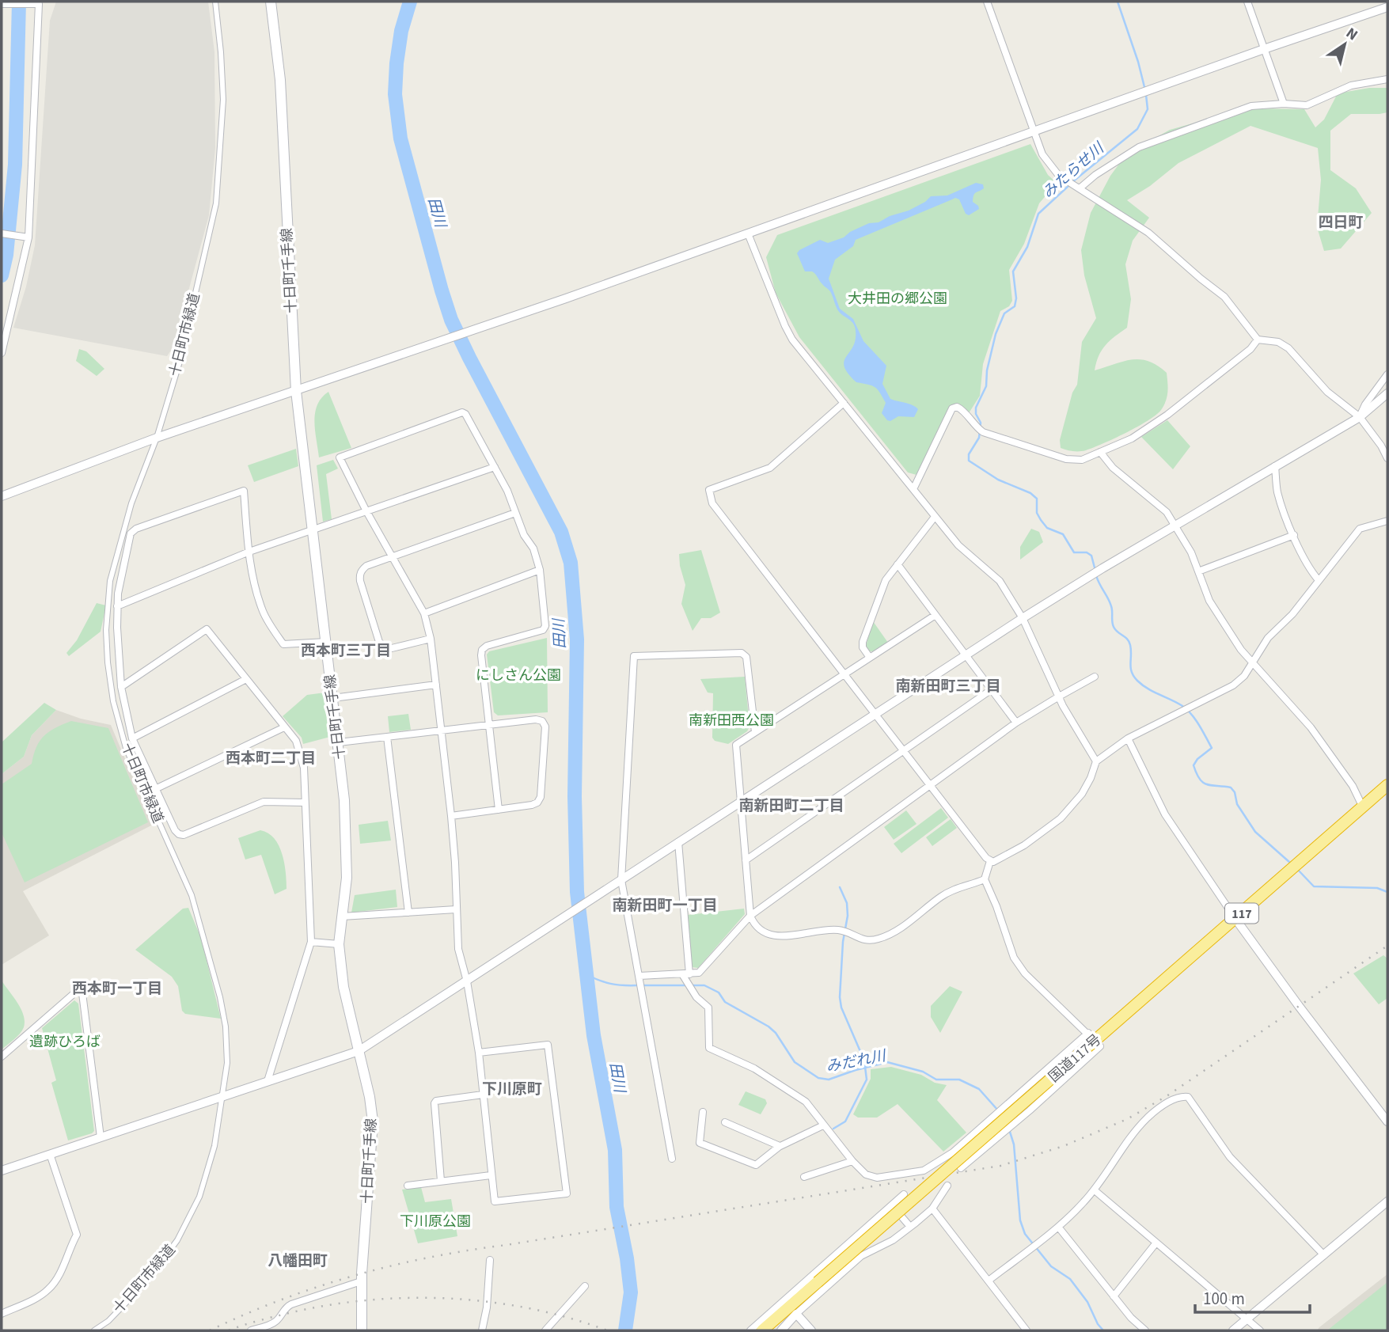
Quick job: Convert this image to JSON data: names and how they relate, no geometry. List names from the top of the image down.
{
  "streets": {
    "highway": ["117", "国道117号"],
    "main road": ["十日町千手線"],
    "street": ["十日町市緑道"]
  },
  "districts": [
    "四日町",
    "西本町三丁目",
    "南新田町三丁目",
    "西本町二丁目",
    "南新田町二丁目",
    "南新田町一丁目",
    "西本町一丁目",
    "下川原町",
    "八幡田町"
  ],
  "water": ["みたらせ川", "田川", "みだれ川"],
  "parks": [
    "大井田の郷公園",
    "にしさん公園",
    "南新田西公園",
    "遺跡ひろば",
    "下川原公園"
  ],
  "scale_bar": "100 m",
  "north": "top right"
}
